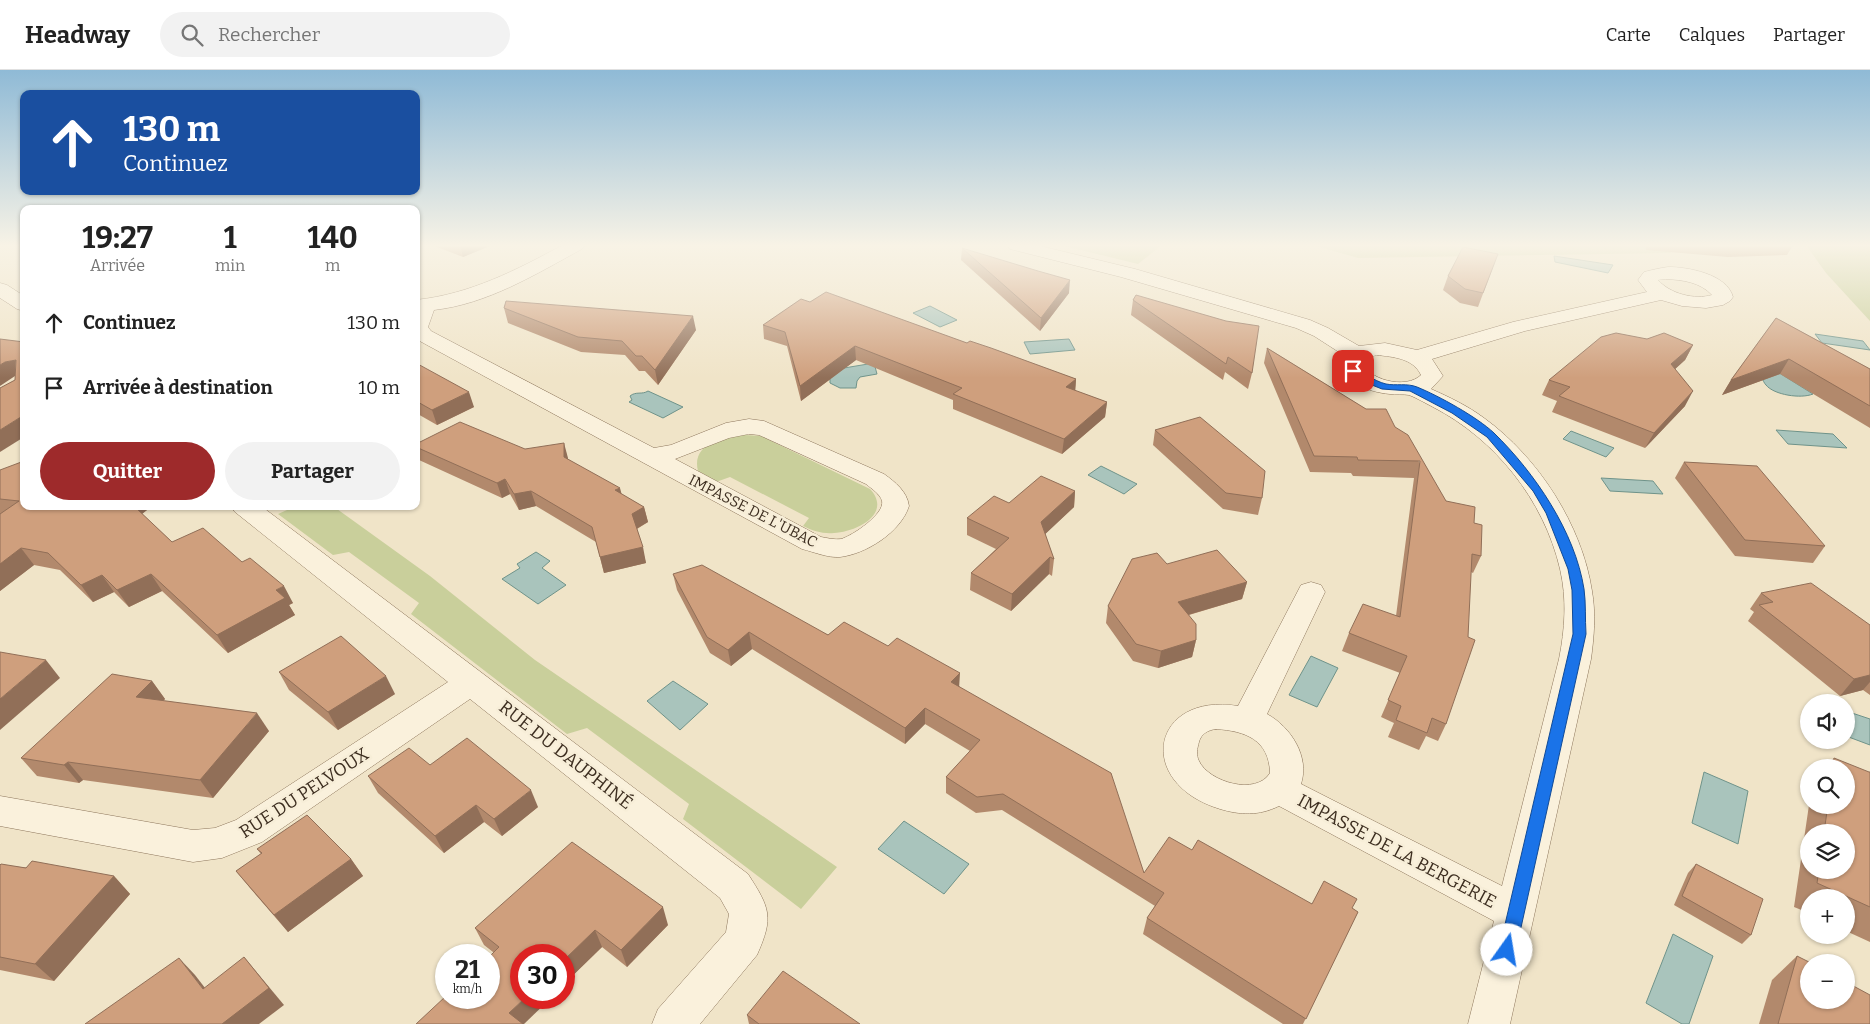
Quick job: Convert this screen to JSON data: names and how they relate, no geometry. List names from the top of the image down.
{
  "streets": {
    "street": [
      "IMPASSE DE L'UBAC",
      "RUE DU DAUPHINÉ",
      "RUE DU PELVOUX",
      "IMPASSE DE LA BERGERIE"
    ]
  },
  "crossings": [
    ["RUE DU DAUPHINÉ", "RUE DU PELVOUX"]
  ],
  "page": {
    "header": "Headway",
    "search": "Rechercher",
    "nav": ["Carte", "Calques", "Partager"],
    "turn": ["130 m", "Continuez"],
    "eta": [
      "19:27",
      "Arrivée",
      "1",
      "min",
      "140",
      "m"
    ],
    "list": [
      {
        "name": "Continuez",
        "value": "130 m"
      },
      {
        "name": "Arrivée à destination",
        "value": "10 m"
      }
    ],
    "buttons": ["Quitter", "Partager"],
    "map_buttons": ["+", "−"],
    "speed": "21 km/h",
    "limit": "30"
  }
}
